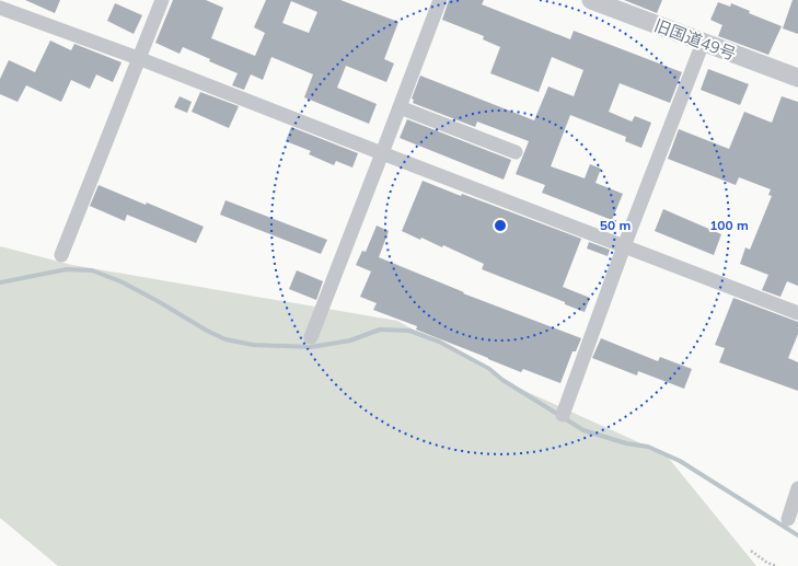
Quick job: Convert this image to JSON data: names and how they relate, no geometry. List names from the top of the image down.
{
  "streets": {
    "street": ["旧国道49号"]
  },
  "rings": ["50 m", "100 m"]
}
